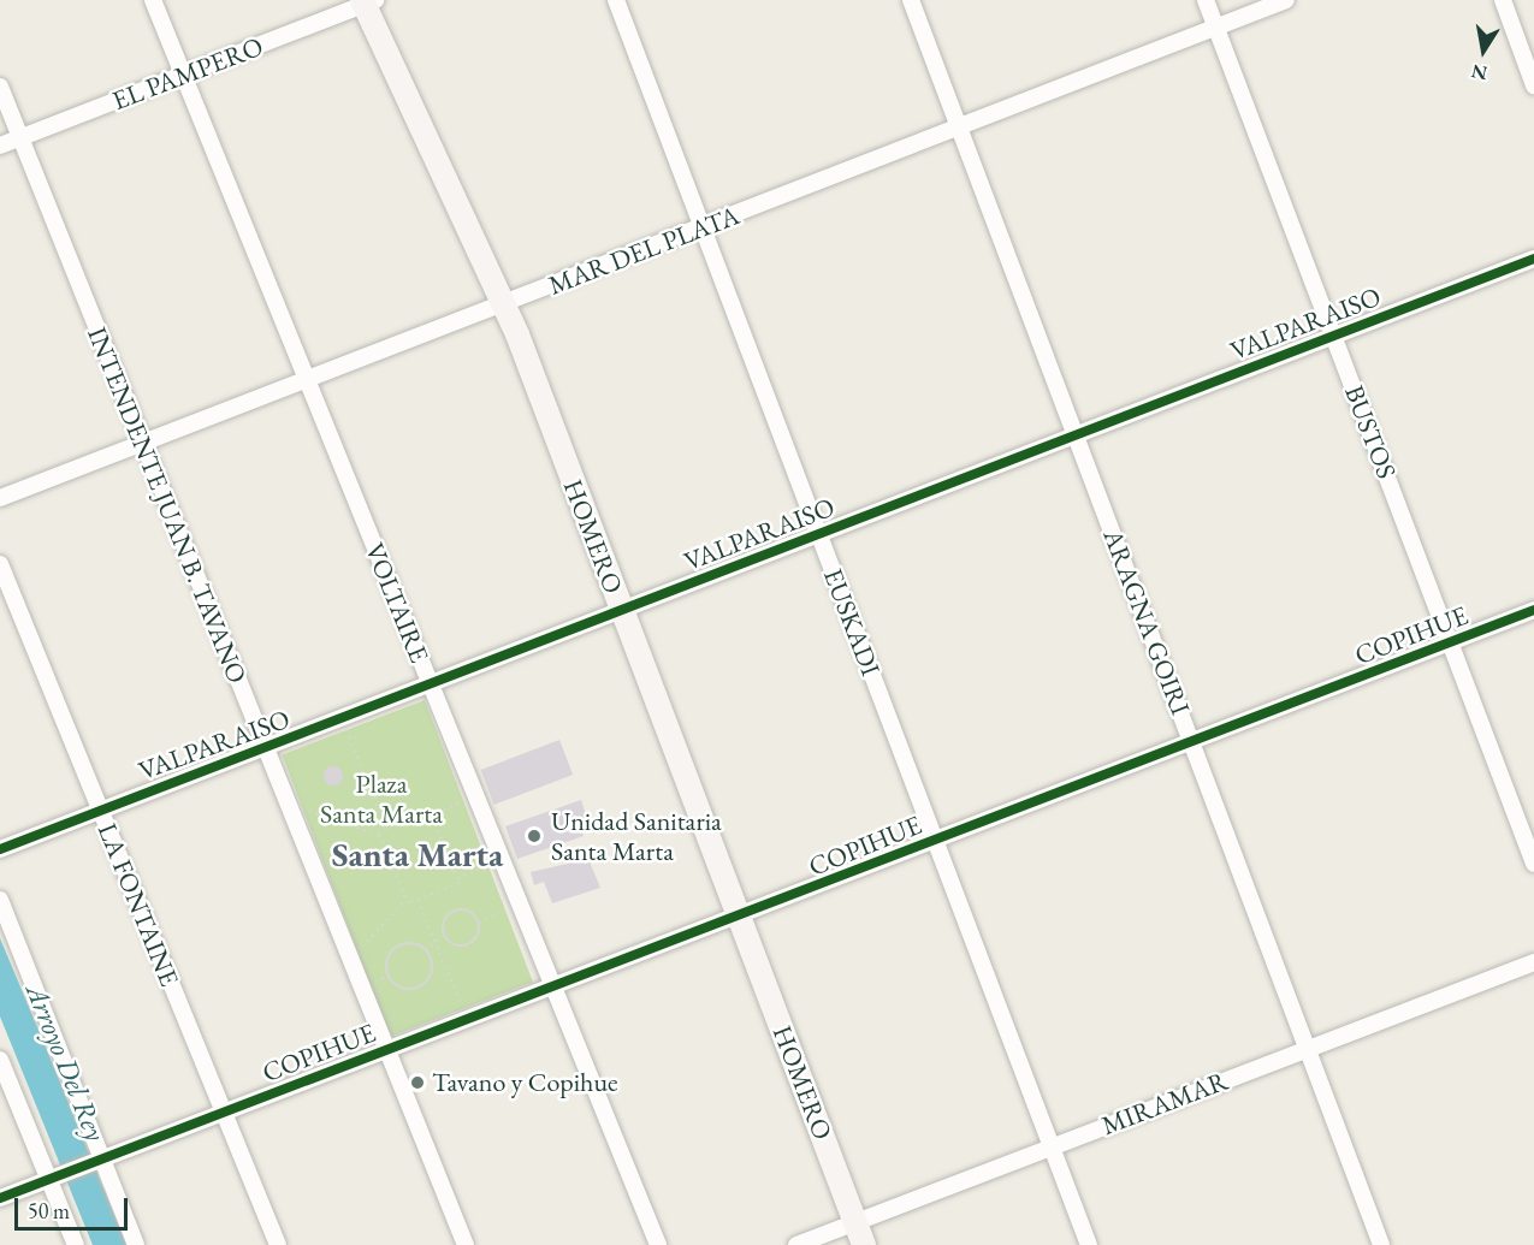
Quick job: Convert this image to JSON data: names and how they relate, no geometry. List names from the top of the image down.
{
  "streets": {
    "main road": ["HOMERO"],
    "street": [
      "EL PAMPERO",
      "MAR DEL PLATA",
      "VALPARAISO",
      "BUSTOS",
      "INTENDENTE JUAN B. TAVANO",
      "VOLTAIRE",
      "EUSKADI",
      "ARAGNA GOIRI",
      "COPIHUE",
      "LA FONTAINE",
      "MIRAMAR"
    ]
  },
  "crossings": [
    ["EL PAMPERO", "INTENDENTE JUAN B. TAVANO"],
    ["EL PAMPERO", "HOMERO"],
    ["EL PAMPERO", "VOLTAIRE"],
    ["MAR DEL PLATA", "BUSTOS"],
    ["MAR DEL PLATA", "INTENDENTE JUAN B. TAVANO"],
    ["MAR DEL PLATA", "HOMERO"],
    ["MAR DEL PLATA", "VOLTAIRE"],
    ["MAR DEL PLATA", "EUSKADI"],
    ["MAR DEL PLATA", "ARAGNA GOIRI"],
    ["VALPARAISO", "BUSTOS"],
    ["VALPARAISO", "INTENDENTE JUAN B. TAVANO"],
    ["VALPARAISO", "HOMERO"],
    ["VALPARAISO", "VOLTAIRE"],
    ["VALPARAISO", "EUSKADI"],
    ["VALPARAISO", "ARAGNA GOIRI"],
    ["VALPARAISO", "LA FONTAINE"],
    ["BUSTOS", "COPIHUE"],
    ["INTENDENTE JUAN B. TAVANO", "COPIHUE"],
    ["HOMERO", "COPIHUE"],
    ["HOMERO", "MIRAMAR"],
    ["VOLTAIRE", "COPIHUE"],
    ["EUSKADI", "COPIHUE"],
    ["EUSKADI", "MIRAMAR"],
    ["ARAGNA GOIRI", "COPIHUE"],
    ["ARAGNA GOIRI", "MIRAMAR"],
    ["COPIHUE", "LA FONTAINE"]
  ],
  "districts": ["Santa Marta"],
  "water": ["Arroyo Del Rey"],
  "parks": ["Plaza Santa Marta"],
  "places": ["Unidad Sanitaria Santa Marta", "Tavano y Copihue"],
  "scale_bar": "50 m",
  "north": "bottom"
}
